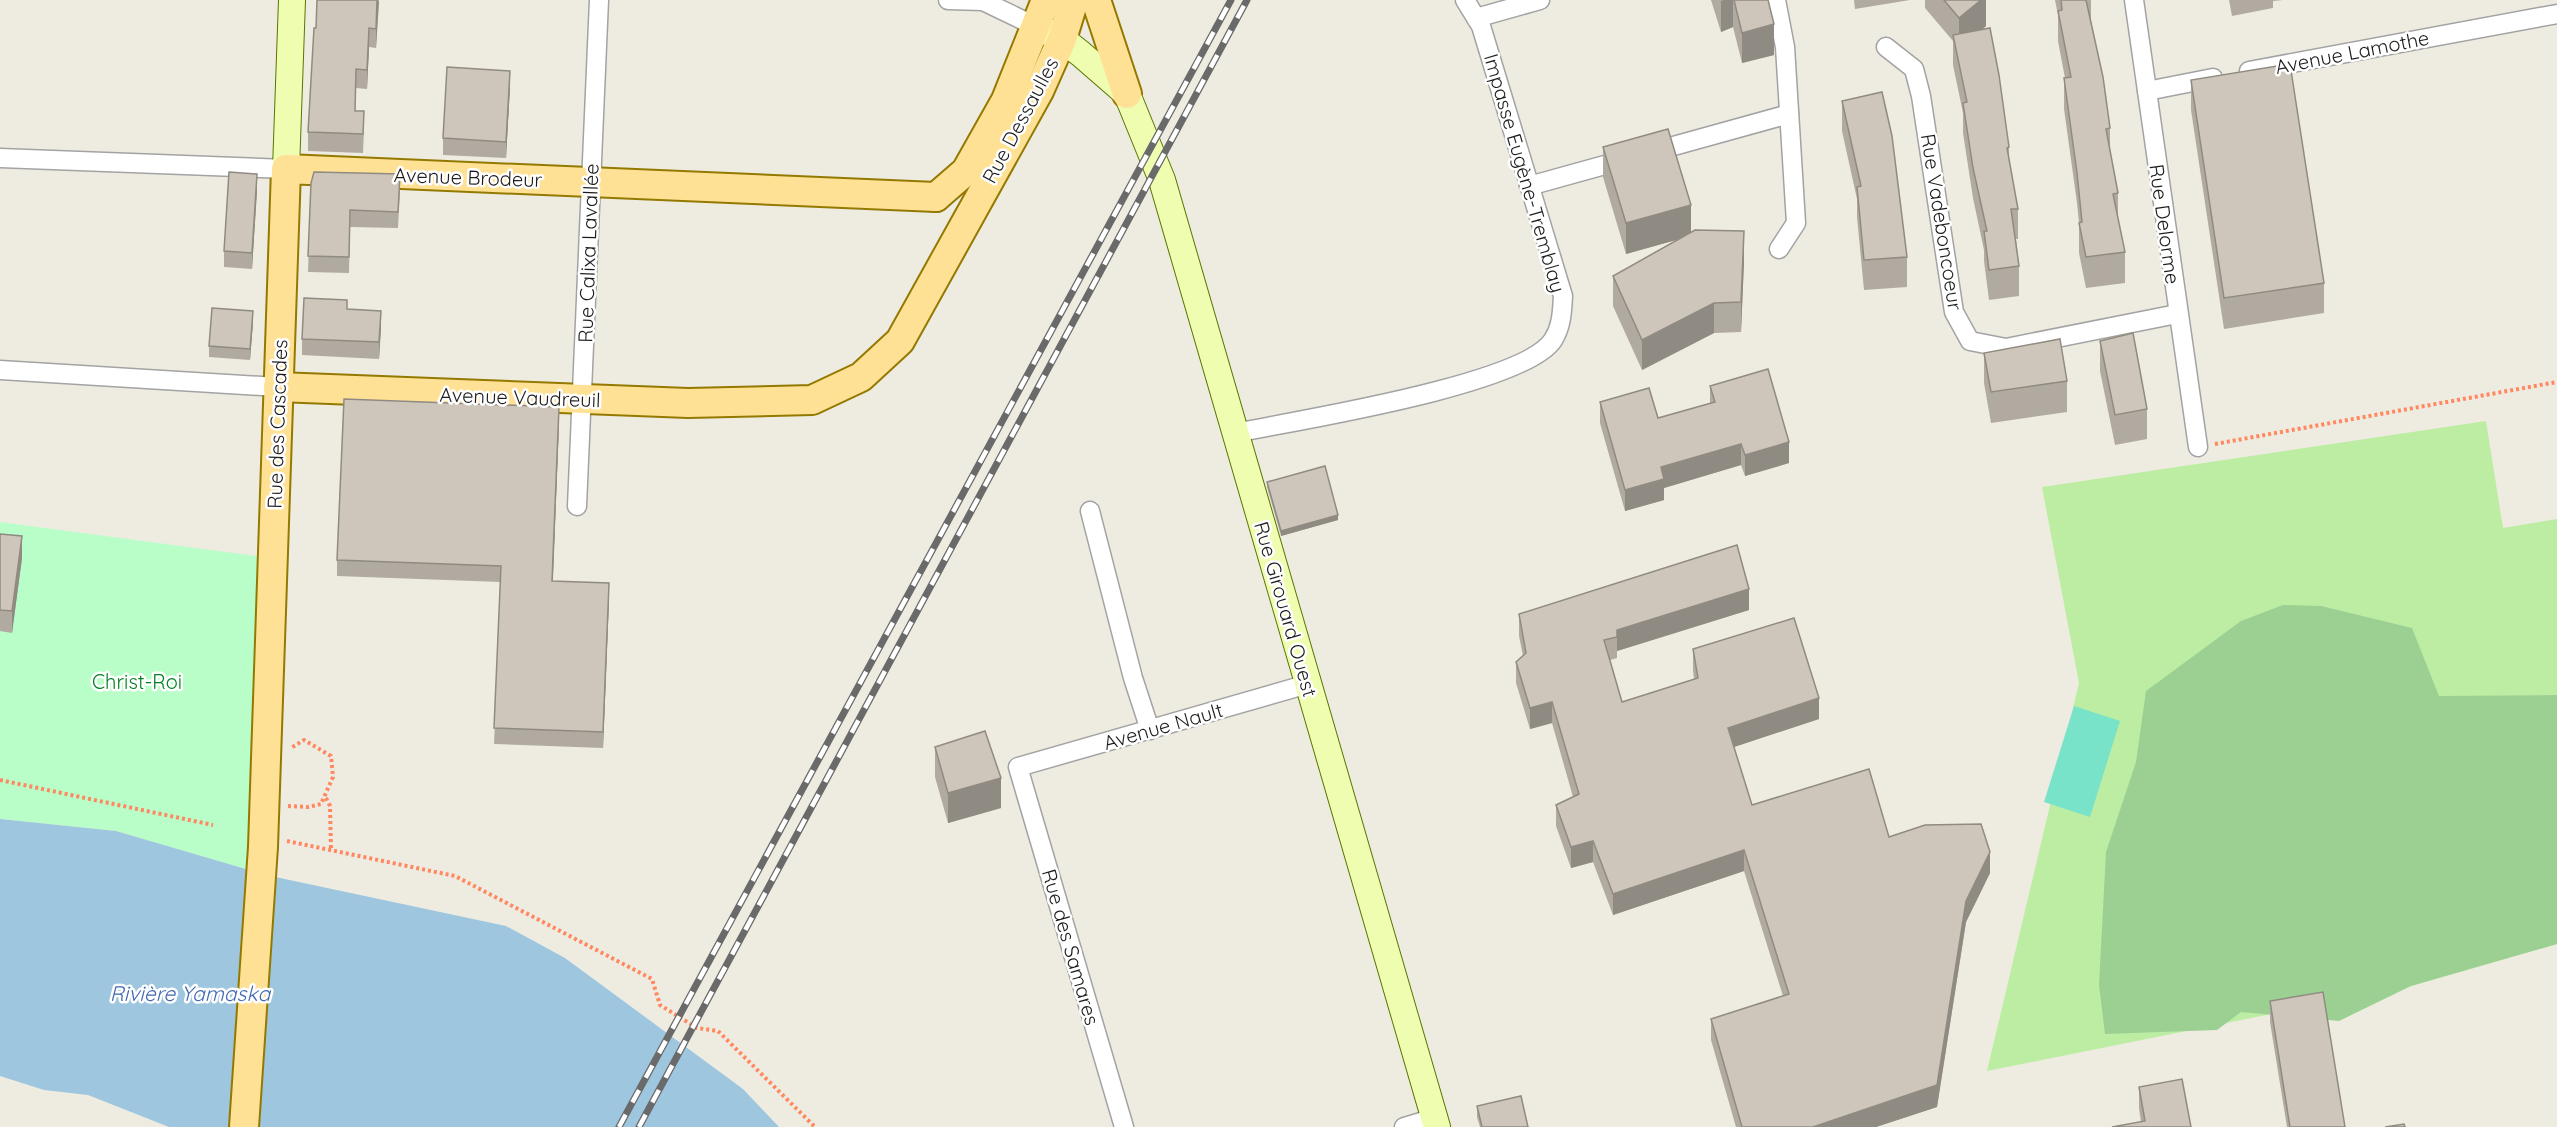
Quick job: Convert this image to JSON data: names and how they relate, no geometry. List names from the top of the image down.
{
  "streets": {
    "main road": [
      "Rue Dessaulles",
      "Avenue Brodeur",
      "Avenue Vaudreuil",
      "Rue des Cascades"
    ],
    "street": [
      "Avenue Lamothe",
      "Impasse Eugène-Tremblay",
      "Rue Vadeboncoeur",
      "Rue Delorme",
      "Rue Calixa Lavallée",
      "Rue Girouard Ouest",
      "Avenue Nault",
      "Rue des Samares"
    ]
  },
  "crossings": [
    ["Avenue Lamothe", "Rue Delorme"],
    ["Rue Dessaulles", "Avenue Brodeur"],
    ["Rue Dessaulles", "Avenue Vaudreuil"],
    ["Impasse Eugène-Tremblay", "Rue Girouard Ouest"],
    ["Avenue Brodeur", "Rue Calixa Lavallée"],
    ["Avenue Brodeur", "Rue des Cascades"],
    ["Rue Vadeboncoeur", "Rue Delorme"],
    ["Rue Calixa Lavallée", "Avenue Vaudreuil"],
    ["Avenue Vaudreuil", "Rue des Cascades"],
    ["Rue Girouard Ouest", "Avenue Nault"],
    ["Avenue Nault", "Rue des Samares"]
  ],
  "water": ["Rivière Yamaska"],
  "parks": ["Christ-Roi"]
}
